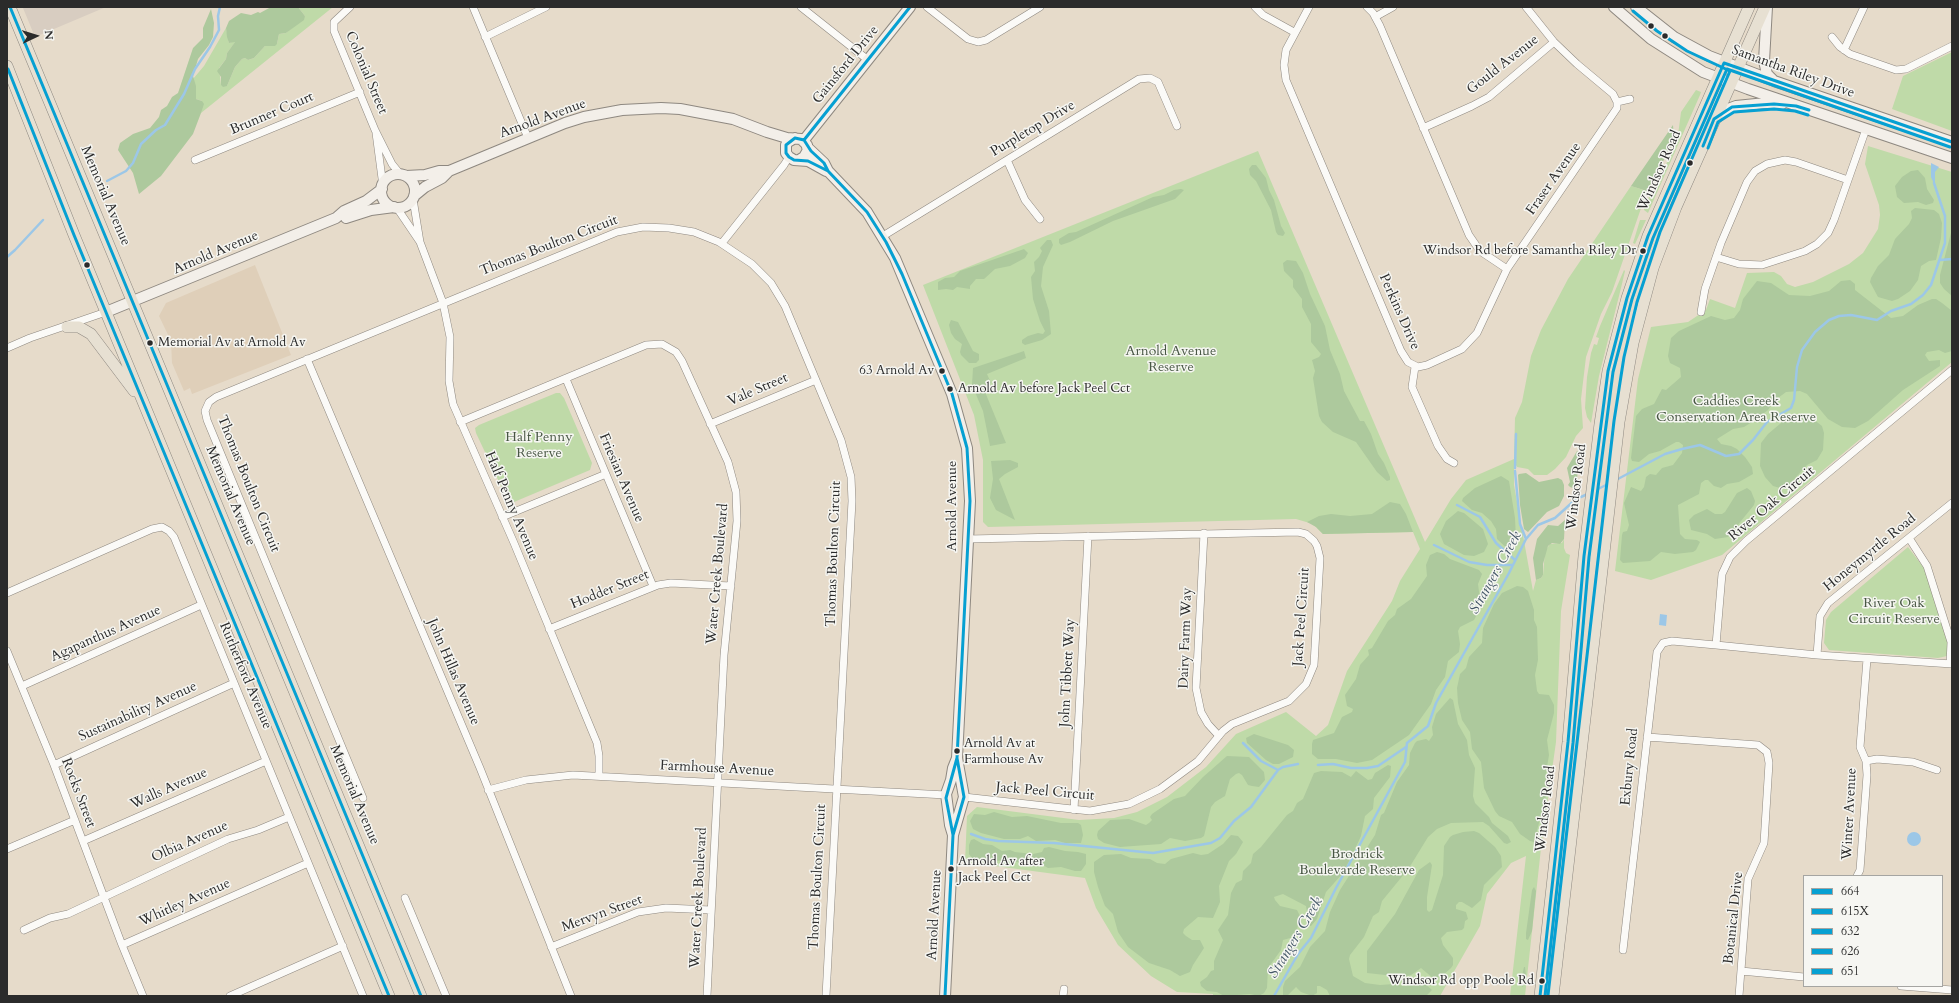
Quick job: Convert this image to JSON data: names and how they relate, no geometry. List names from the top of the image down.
{
  "streets": {
    "main road": ["Windsor Road", "Memorial Avenue"],
    "street": [
      "Gainsford Drive",
      "Gould Avenue",
      "Samantha Riley Drive",
      "Colonial Street",
      "Brunner Court",
      "Arnold Avenue",
      "Purpletop Drive",
      "Fraser Avenue",
      "Thomas Boulton Circuit",
      "Perkins Drive",
      "Vale Street",
      "Friesian Avenue",
      "River Oak Circuit",
      "Half Penny Avenue",
      "Honeymyrtle Road",
      "Water Creek Boulevard",
      "Hodder Street",
      "Jack Peel Circuit",
      "Agapanthus Avenue",
      "Dairy Farm Way",
      "John Hillas Avenue",
      "John Tibbett Way",
      "Rutherford Avenue",
      "Sustainability Avenue",
      "Exbury Road",
      "Farmhouse Avenue",
      "Walls Avenue",
      "Rocks Street",
      "Winter Avenue",
      "Olbia Avenue",
      "Whitley Avenue",
      "Mervyn Street",
      "Botanical Drive"
    ]
  },
  "crossings": [
    ["Gainsford Drive", "Arnold Avenue"],
    ["Samantha Riley Drive", "Windsor Road"],
    ["Colonial Street", "Brunner Court"],
    ["Colonial Street", "Arnold Avenue"],
    ["Colonial Street", "Half Penny Avenue"],
    ["Arnold Avenue", "Purpletop Drive"],
    ["Arnold Avenue", "Memorial Avenue"],
    ["Arnold Avenue", "Half Penny Avenue"],
    ["Arnold Avenue", "Jack Peel Circuit"],
    ["Arnold Avenue", "Farmhouse Avenue"],
    ["Fraser Avenue", "Perkins Drive"],
    ["Thomas Boulton Circuit", "Vale Street"],
    ["Thomas Boulton Circuit", "Half Penny Avenue"],
    ["Thomas Boulton Circuit", "John Hillas Avenue"],
    ["Thomas Boulton Circuit", "Farmhouse Avenue"],
    ["Vale Street", "Water Creek Boulevard"],
    ["Friesian Avenue", "Water Creek Boulevard"],
    ["Friesian Avenue", "Hodder Street"],
    ["River Oak Circuit", "Exbury Road"],
    ["Half Penny Avenue", "Water Creek Boulevard"],
    ["Half Penny Avenue", "Hodder Street"],
    ["Half Penny Avenue", "Farmhouse Avenue"],
    ["Water Creek Boulevard", "Hodder Street"],
    ["Water Creek Boulevard", "Farmhouse Avenue"],
    ["Water Creek Boulevard", "Mervyn Street"],
    ["Jack Peel Circuit", "Dairy Farm Way"],
    ["Jack Peel Circuit", "John Tibbett Way"],
    ["Agapanthus Avenue", "Rutherford Avenue"],
    ["Agapanthus Avenue", "Rocks Street"],
    ["John Hillas Avenue", "Farmhouse Avenue"],
    ["John Hillas Avenue", "Mervyn Street"],
    ["Rutherford Avenue", "Sustainability Avenue"],
    ["Rutherford Avenue", "Walls Avenue"],
    ["Rutherford Avenue", "Olbia Avenue"],
    ["Rutherford Avenue", "Whitley Avenue"],
    ["Sustainability Avenue", "Rocks Street"],
    ["Exbury Road", "Botanical Drive"],
    ["Walls Avenue", "Rocks Street"],
    ["Rocks Street", "Olbia Avenue"],
    ["Rocks Street", "Whitley Avenue"]
  ],
  "water": ["Strangers Creek"],
  "parks": [
    "Arnold Avenue Reserve",
    "Caddies Creek Conservation Area Reserve",
    "Half Penny Reserve",
    "River Oak Circuit Reserve",
    "Brodrick Boulevarde Reserve"
  ],
  "places": [
    "Windsor Rd before Samantha Riley Dr",
    "Memorial Av at Arnold Av",
    "63 Arnold Av",
    "Arnold Av before Jack Peel Cct",
    "Arnold Av at Farmhouse Av",
    "Arnold Av after Jack Peel Cct",
    "Windsor Rd opp Poole Rd"
  ],
  "lines": [
    "transit line 632",
    "transit line 651",
    "transit line 626",
    "transit line 664",
    "transit line 615X"
  ],
  "legend": [
    "664",
    "615X",
    "632",
    "626",
    "651"
  ],
  "north": "right"
}
